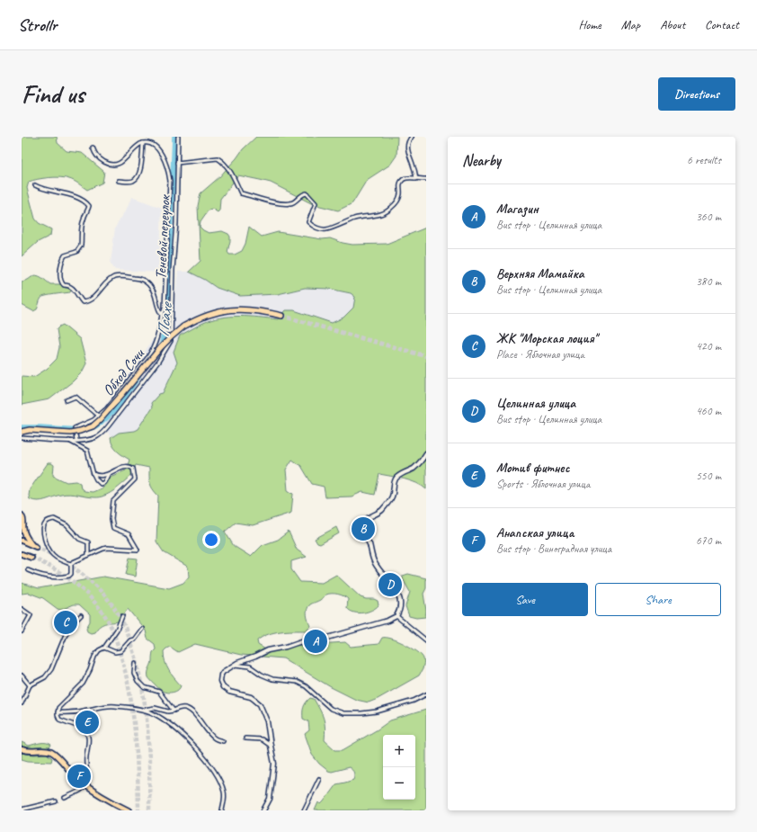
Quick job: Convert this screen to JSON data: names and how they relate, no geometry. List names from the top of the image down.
{
  "streets": {
    "highway": ["Обход Сочи"],
    "street": ["Теневой переулок"]
  },
  "water": ["Псахе"],
  "page": {
    "header": "Strollr",
    "nav": [
      "Home",
      "Map",
      "About",
      "Contact"
    ],
    "buttons": [
      "Directions",
      ["Save", "Share"]
    ],
    "title": "Find us",
    "heading": ["Nearby", "6 results"],
    "list": [
      {
        "mark": "A",
        "name": "Магазин",
        "note": "Bus stop · Целинная улица",
        "value": "360 m"
      },
      {
        "mark": "B",
        "name": "Верхняя Мамайка",
        "note": "Bus stop · Целинная улица",
        "value": "380 m"
      },
      {
        "mark": "C",
        "name": "ЖК \"Морская лоция\"",
        "note": "Place · Яблочная улица",
        "value": "420 m"
      },
      {
        "mark": "D",
        "name": "Целинная улица",
        "note": "Bus stop · Целинная улица",
        "value": "460 m"
      },
      {
        "mark": "E",
        "name": "Мотив фитнес",
        "note": "Sports · Яблочная улица",
        "value": "550 m"
      },
      {
        "mark": "F",
        "name": "Анапская улица",
        "note": "Bus stop · Виноградная улица",
        "value": "670 m"
      }
    ],
    "pins": [
      "B",
      "D",
      "C",
      "A",
      "E",
      "F"
    ],
    "map_buttons": ["+", "−"]
  }
}
